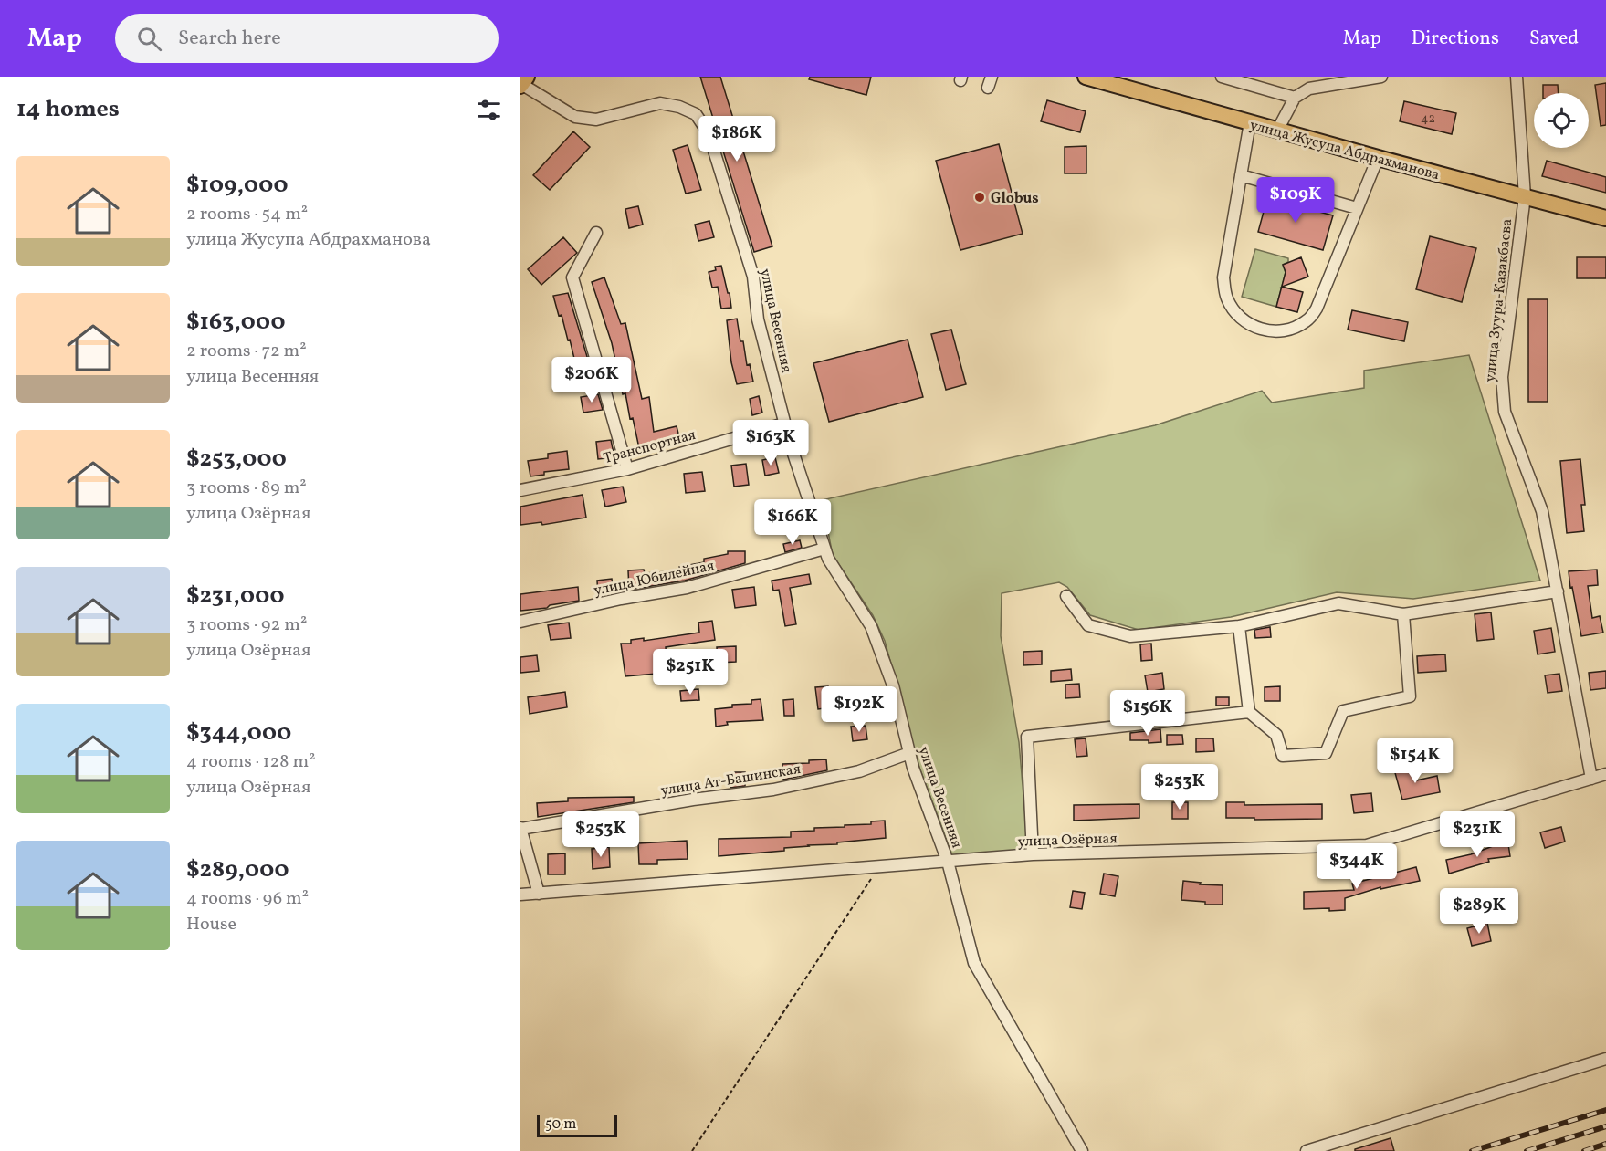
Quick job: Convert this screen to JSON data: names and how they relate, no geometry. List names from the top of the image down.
{
  "streets": {
    "highway": ["улица Жусупа Абдрахманова"],
    "street": [
      "улица Зуура-Казакбаева",
      "улица Весенняя",
      "Транспортная",
      "улица Юбилейная",
      "улица Ат-Башинская",
      "улица Озёрная"
    ]
  },
  "crossings": [
    ["улица Жусупа Абдрахманова", "улица Зуура-Казакбаева"],
    ["улица Зуура-Казакбаева", "улица Озёрная"],
    ["улица Весенняя", "Транспортная"],
    ["улица Весенняя", "улица Юбилейная"],
    ["улица Весенняя", "улица Ат-Башинская"],
    ["улица Весенняя", "улица Озёрная"]
  ],
  "places": ["Globus"],
  "house_numbers": ["42"],
  "scale_bar": "50 m",
  "page": {
    "header": "Map",
    "search": "Search here",
    "nav": ["Map", "Directions", "Saved"],
    "heading": "14 homes",
    "price": [
      "$186K",
      "$109K",
      "$206K",
      "$163K",
      "$166K",
      "$251K",
      "$192K",
      "$156K",
      "$154K",
      "$253K",
      "$253K",
      "$231K",
      "$344K",
      "$289K"
    ],
    "list": [
      {
        "name": "$109,000",
        "note": "2 rooms · 54 m² · улица Жусупа Абдрахманова"
      },
      {
        "name": "$163,000",
        "note": "2 rooms · 72 m² · улица Весенняя"
      },
      {
        "name": "$253,000",
        "note": "3 rooms · 89 m² · улица Озёрная"
      },
      {
        "name": "$231,000",
        "note": "3 rooms · 92 m² · улица Озёрная"
      },
      {
        "name": "$344,000",
        "note": "4 rooms · 128 m² · улица Озёрная"
      },
      {
        "name": "$289,000",
        "note": "4 rooms · 96 m² · House"
      }
    ],
    "scale": "50 m"
  }
}
